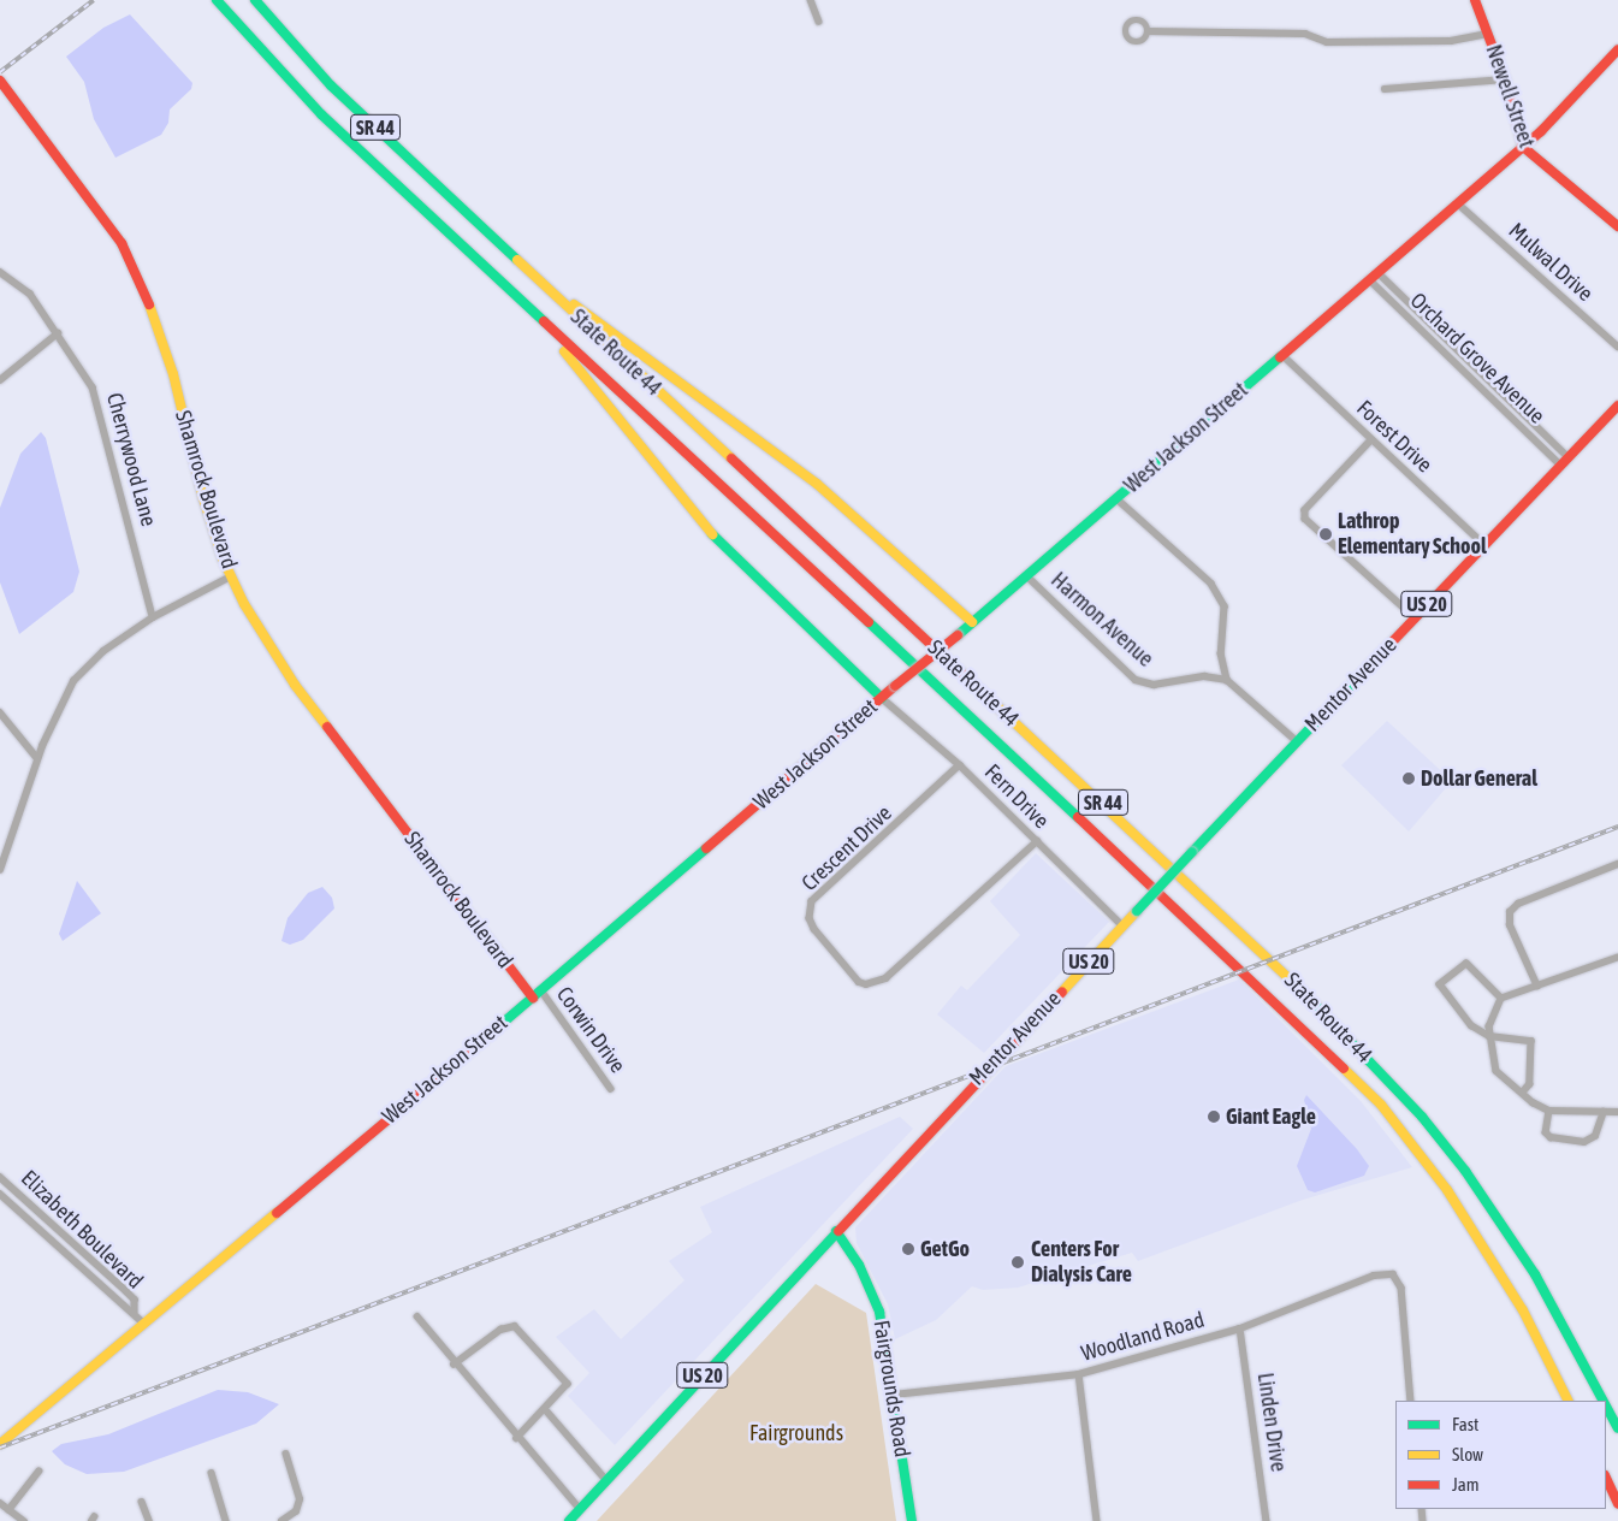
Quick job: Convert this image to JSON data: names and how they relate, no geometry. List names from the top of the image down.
{
  "streets": {
    "main road": [
      "Newell Street",
      "SR 44",
      "State Route 44",
      "West Jackson Street",
      "Shamrock Boulevard",
      "US 20",
      "Mentor Avenue",
      "Fairgrounds Road"
    ],
    "street": [
      "Mulwal Drive",
      "Orchard Grove Avenue",
      "Forest Drive",
      "Cherrywood Lane",
      "Harmon Avenue",
      "Fern Drive",
      "Crescent Drive",
      "Corwin Drive",
      "Elizabeth Boulevard",
      "Woodland Road",
      "Linden Drive"
    ]
  },
  "crossings": [
    ["Newell Street", "West Jackson Street"],
    ["Mulwal Drive", "West Jackson Street"],
    ["Orchard Grove Avenue", "West Jackson Street"],
    ["Orchard Grove Avenue", "Mentor Avenue"],
    ["Forest Drive", "West Jackson Street"],
    ["Forest Drive", "Mentor Avenue"],
    ["West Jackson Street", "Shamrock Boulevard"],
    ["West Jackson Street", "Harmon Avenue"],
    ["West Jackson Street", "Fern Drive"],
    ["West Jackson Street", "Corwin Drive"],
    ["West Jackson Street", "Elizabeth Boulevard"],
    ["Mentor Avenue", "Fern Drive"],
    ["Mentor Avenue", "Fairgrounds Road"],
    ["Fern Drive", "Crescent Drive"],
    ["Woodland Road", "Fairgrounds Road"],
    ["Woodland Road", "Linden Drive"]
  ],
  "parks": ["Fairgrounds"],
  "places": [
    "Lathrop Elementary School",
    "Dollar General",
    "Giant Eagle",
    "GetGo",
    "Centers For Dialysis Care"
  ],
  "legend": ["Fast", "Slow", "Jam"]
}
